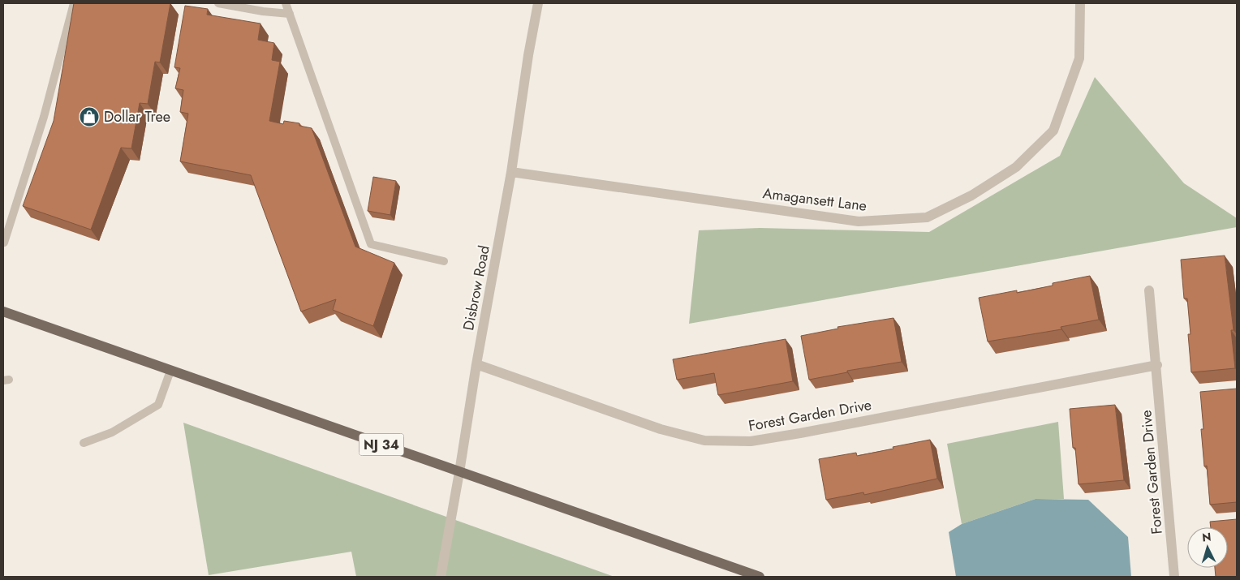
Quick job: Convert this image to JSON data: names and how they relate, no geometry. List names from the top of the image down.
{
  "streets": {
    "main road": ["NJ 34"],
    "street": ["Amagansett Lane", "Disbrow Road", "Forest Garden Drive"]
  },
  "crossings": [
    ["Amagansett Lane", "Disbrow Road"],
    ["Disbrow Road", "Forest Garden Drive"],
    ["Disbrow Road", "NJ 34"]
  ],
  "places": {
    "shop": ["Dollar Tree"]
  },
  "north": "top"
}
